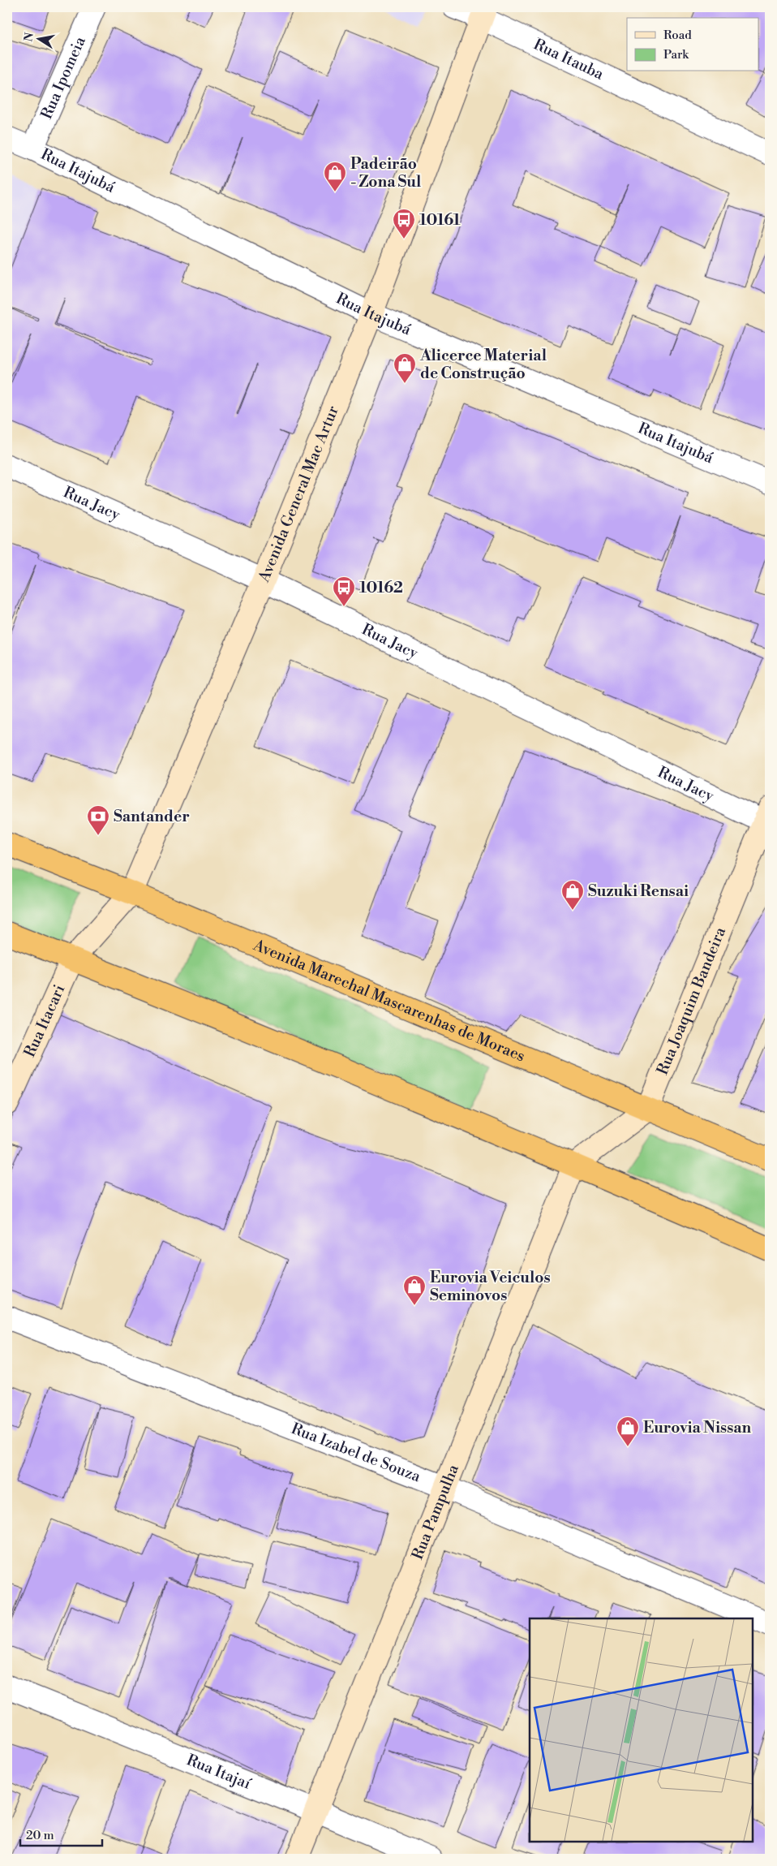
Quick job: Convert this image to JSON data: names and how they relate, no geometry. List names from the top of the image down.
{
  "streets": {
    "highway": ["Avenida Marechal Mascarenhas de Moraes"],
    "main road": [
      "Avenida General Mac Artur",
      "Rua Joaquim Bandeira",
      "Rua Itacari",
      "Rua Pampulha"
    ],
    "street": [
      "Rua Itauba",
      "Rua Ipomeia",
      "Rua Itajubá",
      "Rua Jacy",
      "Rua Izabel de Souza",
      "Rua Itajaí"
    ]
  },
  "crossings": [
    ["Rua Itauba", "Avenida General Mac Artur"],
    ["Rua Ipomeia", "Rua Itajubá"],
    ["Rua Itajubá", "Avenida General Mac Artur"],
    ["Avenida General Mac Artur", "Rua Jacy"],
    ["Avenida General Mac Artur", "Avenida Marechal Mascarenhas de Moraes"],
    ["Avenida General Mac Artur", "Rua Itacari"],
    ["Rua Jacy", "Rua Joaquim Bandeira"],
    ["Avenida Marechal Mascarenhas de Moraes", "Rua Joaquim Bandeira"],
    ["Rua Izabel de Souza", "Rua Pampulha"],
    ["Rua Pampulha", "Rua Itajaí"]
  ],
  "places": {
    "shop": [
      "Padeirão - Zona Sul",
      "Alicerce Material de Construção",
      "Suzuki Rensai",
      "Eurovia Veiculos Seminovos",
      "Eurovia Nissan"
    ],
    "bus stop": ["10161", "10162"],
    "bank": ["Santander"]
  },
  "legend": ["Road", "Park"],
  "scale_bar": "20 m",
  "north": "left"
}
